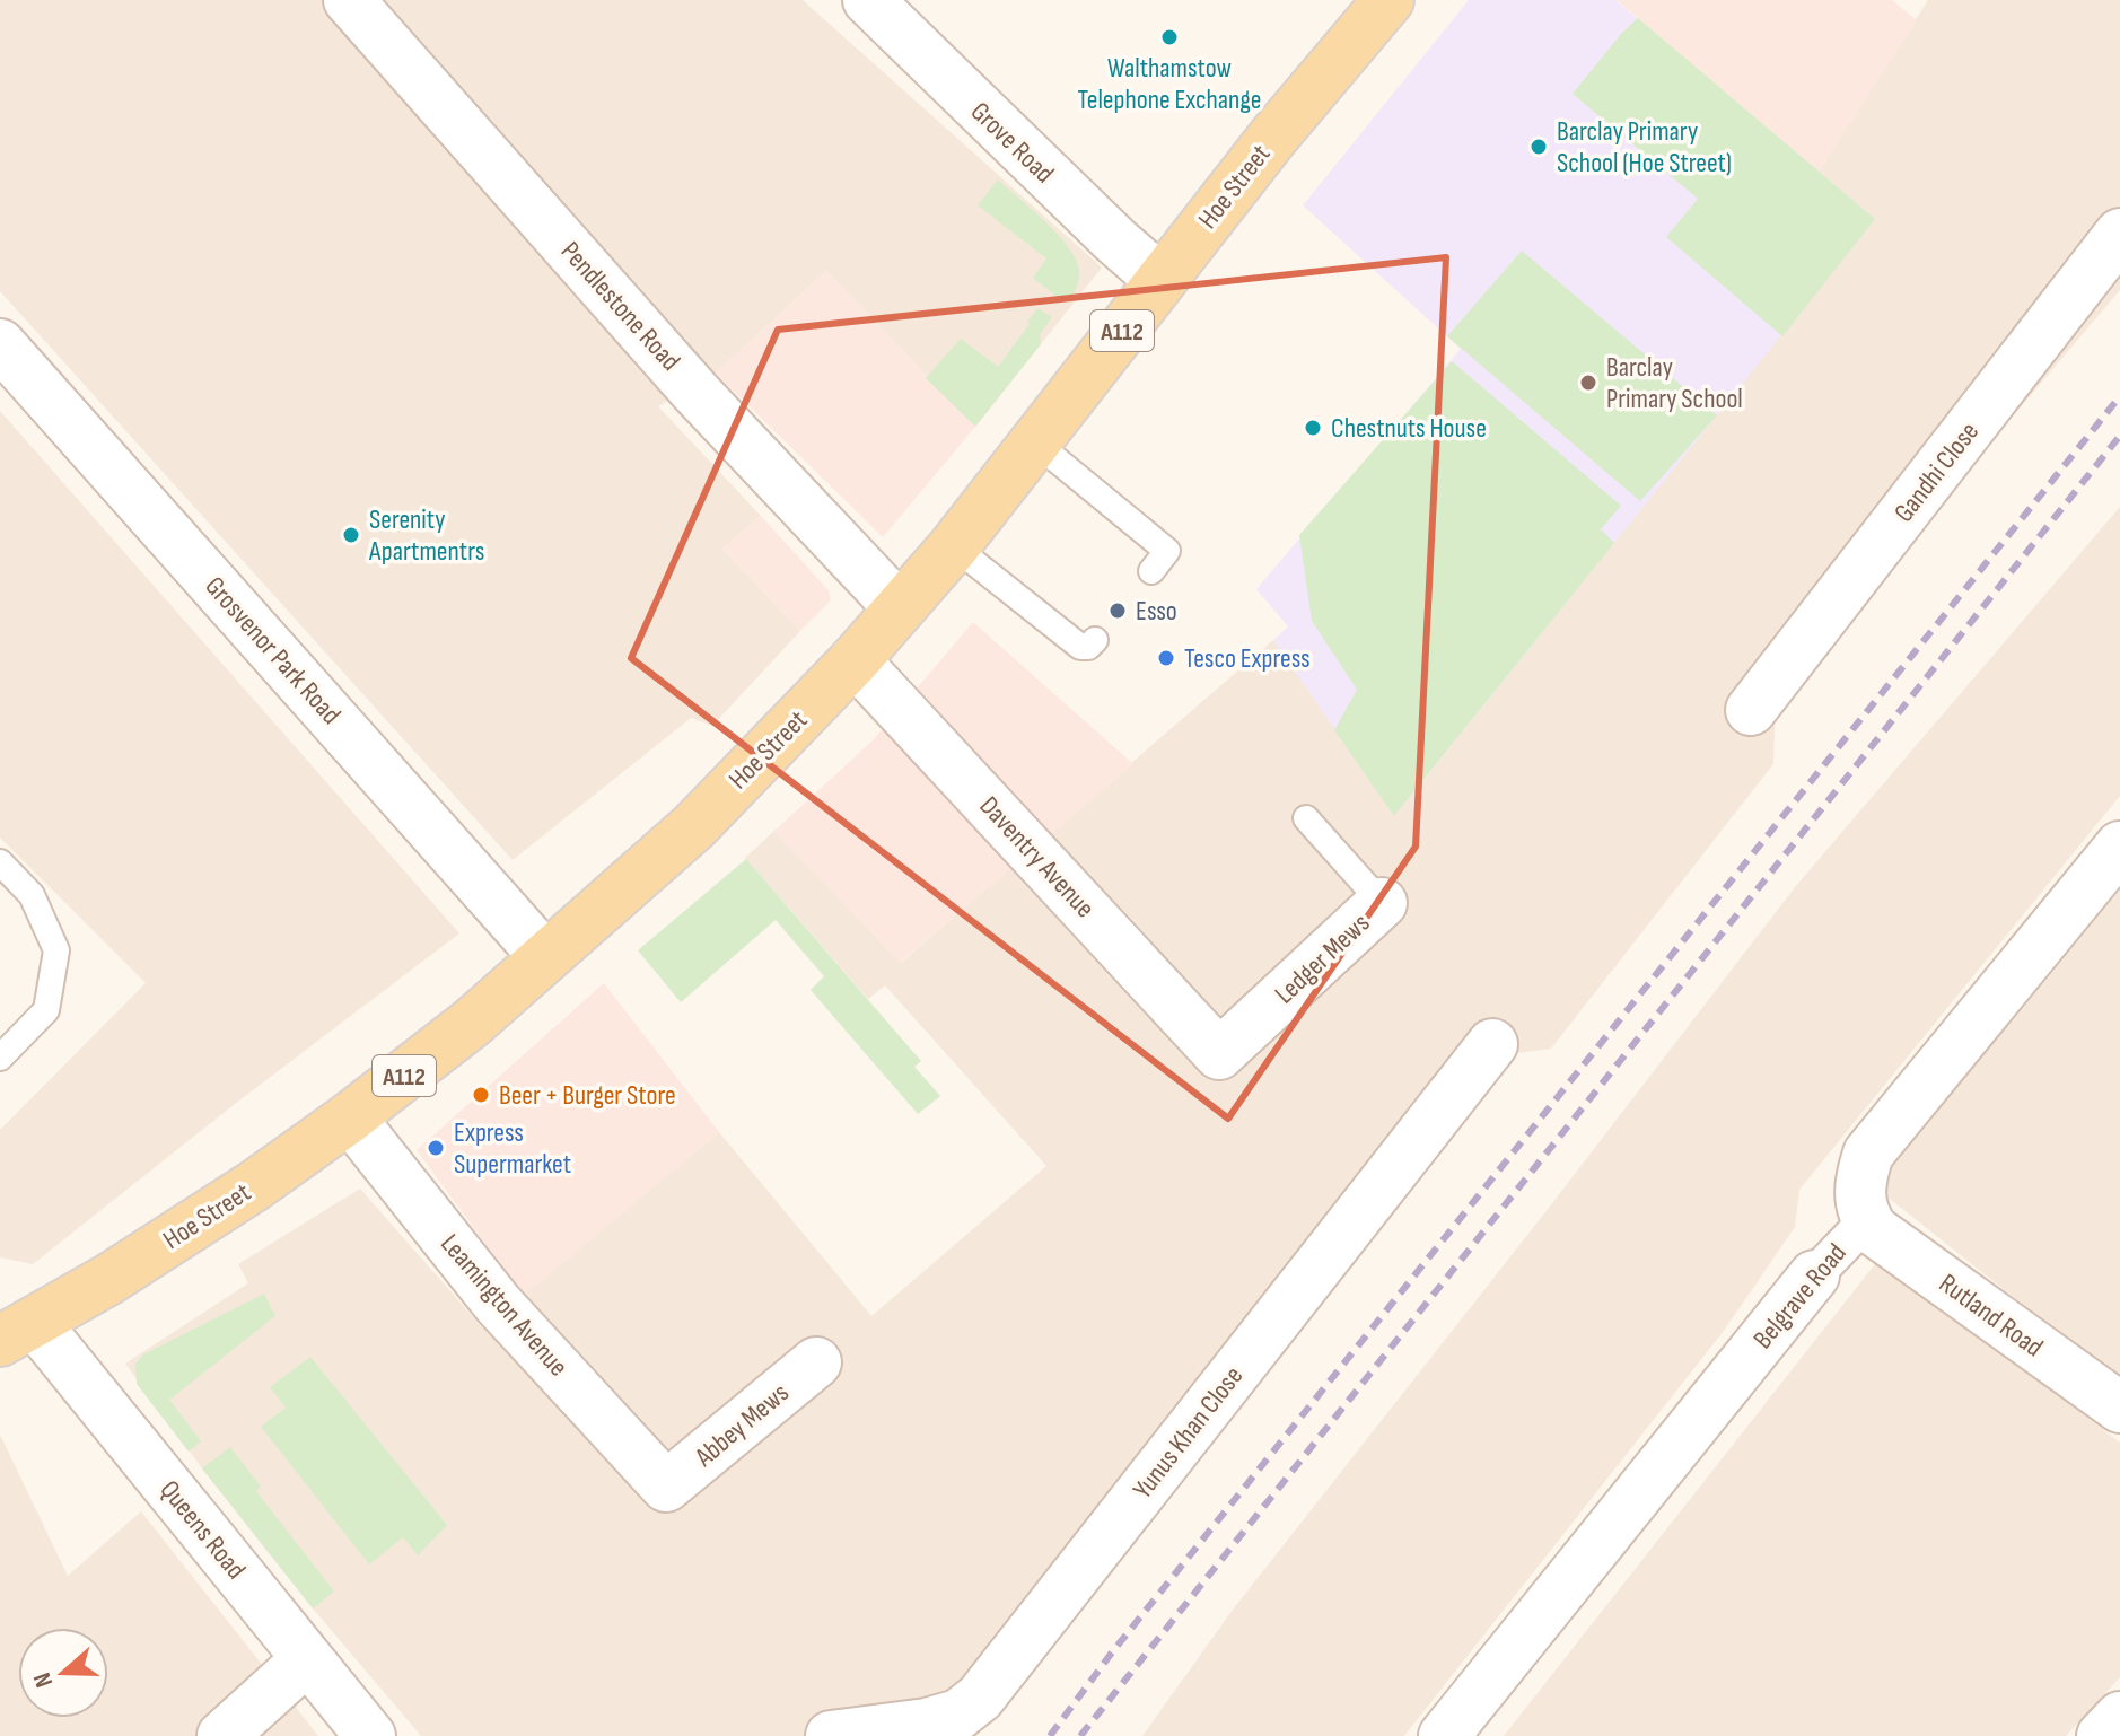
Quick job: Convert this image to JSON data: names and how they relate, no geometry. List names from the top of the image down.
{
  "streets": {
    "main road": ["Hoe Street", "A112"],
    "street": [
      "Grove Road",
      "Pendlestone Road",
      "Gandhi Close",
      "Grosvenor Park Road",
      "Daventry Avenue",
      "Ledger Mews",
      "Belgrave Road",
      "Leamington Avenue",
      "Rutland Road",
      "Abbey Mews",
      "Yunus Khan Close",
      "Queens Road"
    ]
  },
  "crossings": [
    ["Grove Road", "Hoe Street"],
    ["Hoe Street", "Pendlestone Road"],
    ["Hoe Street", "Grosvenor Park Road"],
    ["Hoe Street", "Daventry Avenue"],
    ["Hoe Street", "Leamington Avenue"],
    ["Hoe Street", "Queens Road"],
    ["Daventry Avenue", "Ledger Mews"],
    ["Belgrave Road", "Rutland Road"],
    ["Leamington Avenue", "Abbey Mews"]
  ],
  "places": [
    "Walthamstow Telephone Exchange",
    "Barclay Primary School (Hoe Street)",
    "Barclay Primary School",
    "Chestnuts House",
    "Serenity Apartmentrs",
    "Esso",
    "Tesco Express",
    "Beer + Burger Store",
    "Express Supermarket"
  ],
  "north": "left"
}
